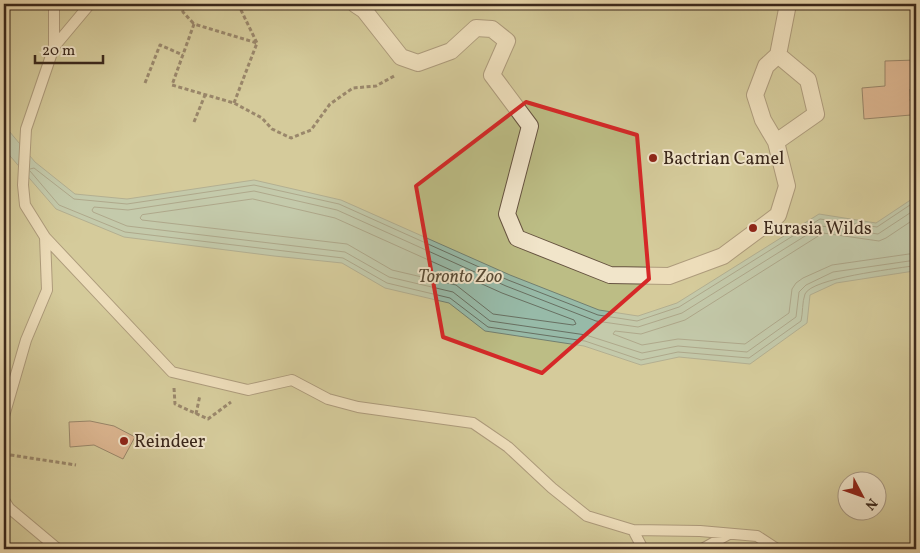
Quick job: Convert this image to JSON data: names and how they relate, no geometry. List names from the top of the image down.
{
  "parks": ["Toronto Zoo"],
  "places": ["Bactrian Camel", "Eurasia Wilds", "Reindeer"],
  "scale_bar": "20 m",
  "north": "bottom right"
}
